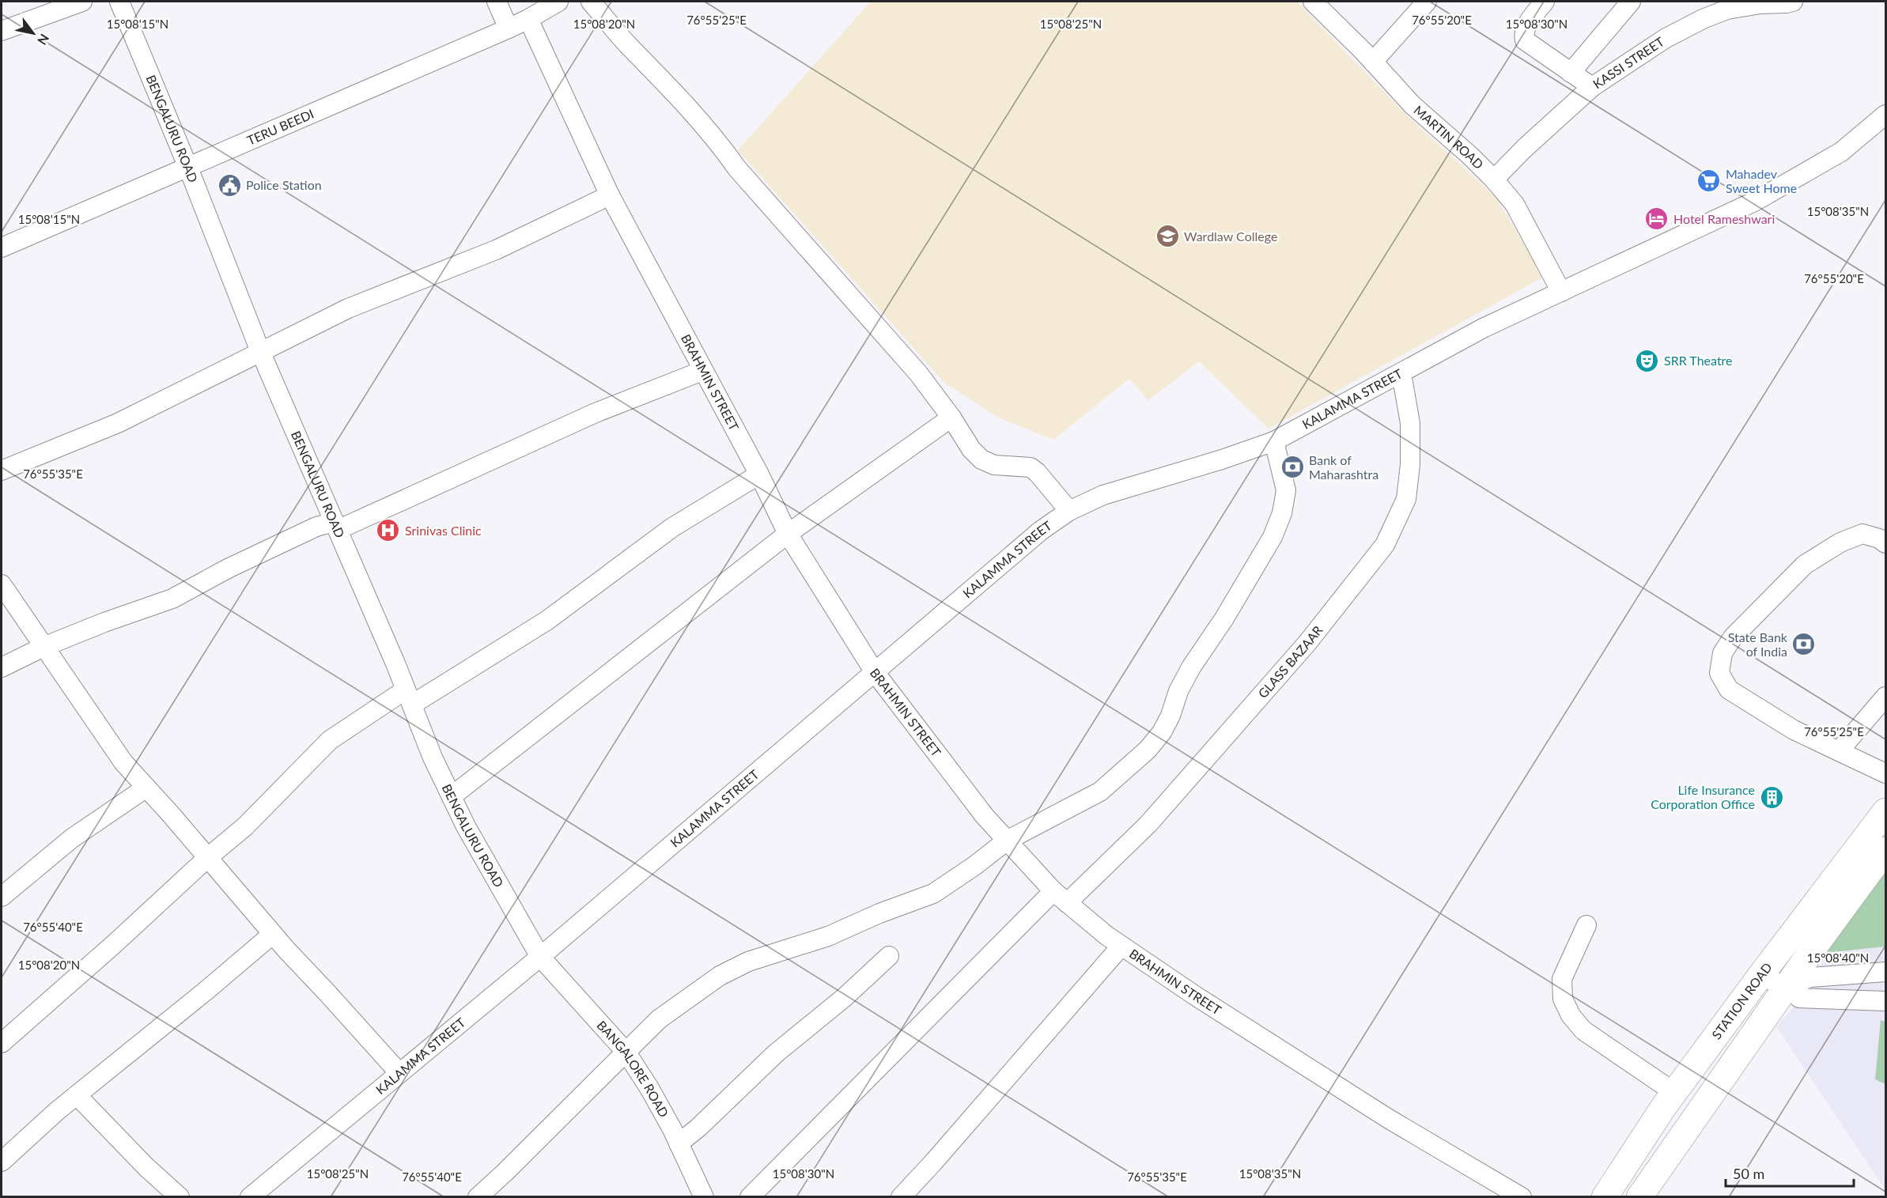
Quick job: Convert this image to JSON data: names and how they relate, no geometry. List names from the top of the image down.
{
  "streets": {
    "highway": ["STATION ROAD"],
    "street": [
      "KASSI STREET",
      "TERU BEEDI",
      "BENGALURU ROAD",
      "MARTIN ROAD",
      "BRAHMIN STREET",
      "KALAMMA STREET",
      "GLASS BAZAAR",
      "BANGALORE ROAD"
    ]
  },
  "crossings": [
    ["KASSI STREET", "MARTIN ROAD"],
    ["TERU BEEDI", "BENGALURU ROAD"],
    ["TERU BEEDI", "BRAHMIN STREET"],
    ["BENGALURU ROAD", "KALAMMA STREET"],
    ["BENGALURU ROAD", "BANGALORE ROAD"],
    ["MARTIN ROAD", "KALAMMA STREET"],
    ["BRAHMIN STREET", "KALAMMA STREET"],
    ["BRAHMIN STREET", "GLASS BAZAAR"],
    ["KALAMMA STREET", "GLASS BAZAAR"],
    ["KALAMMA STREET", "BANGALORE ROAD"]
  ],
  "places": {
    "supermarket": ["Mahadev Sweet Home"],
    "public building": ["Police Station"],
    "hotel": ["Hotel Rameshwari"],
    "school or university": ["Wardlaw College"],
    "theatre": ["SRR Theatre"],
    "bank": ["Bank of Maharashtra", "State Bank of India"],
    "hospital": ["Srinivas Clinic"],
    "building": ["Life Insurance Corporation Office"]
  },
  "scale_bar": "50 m",
  "north": "bottom right",
  "coordinates": [
    "76°55'20\"E",
    "76°55'25\"E",
    "15°08'15\"N",
    "15°08'20\"N",
    "15°08'25\"N",
    "15°08'30\"N",
    "15°08'35\"N",
    "76°55'35\"E",
    "76°55'40\"E",
    "15°08'40\"N"
  ]
}
